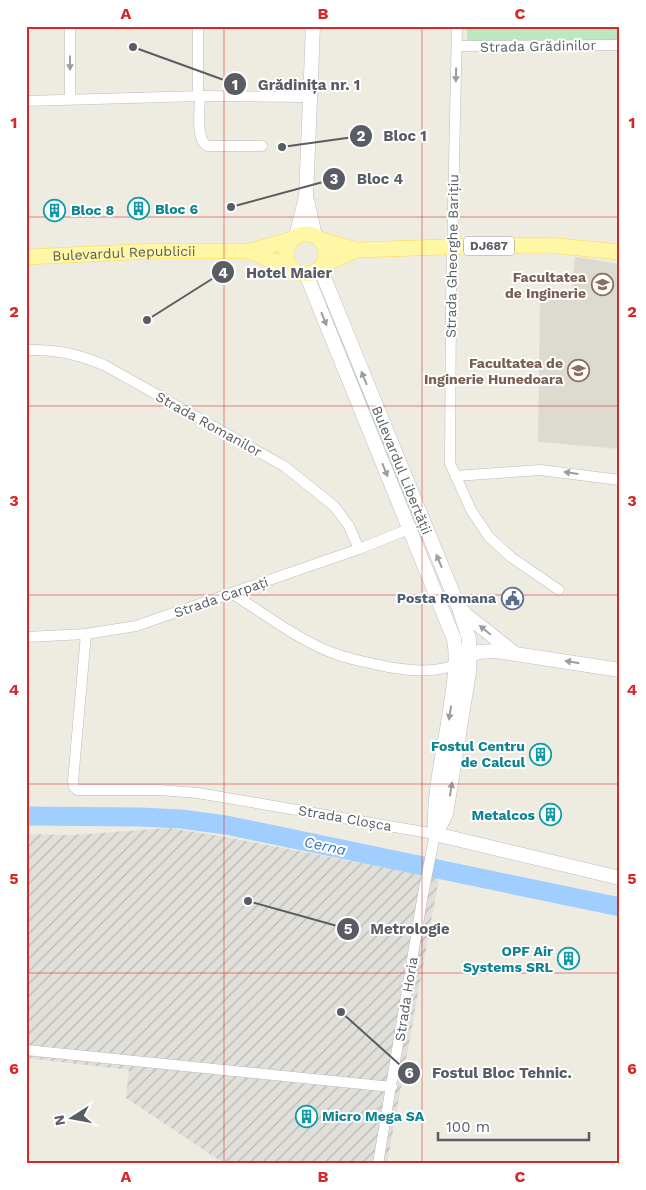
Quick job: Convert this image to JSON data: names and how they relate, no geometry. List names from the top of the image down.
{
  "streets": {
    "main road": [
      "DJ687",
      "Bulevardul Republicii",
      "Bulevardul Libertății",
      "Strada Cloșca"
    ],
    "street": [
      "Strada Grădinilor",
      "Strada Gheorghe Barițiu",
      "Strada Romanilor",
      "Strada Carpați",
      "Strada Horia"
    ]
  },
  "crossings": [
    ["Strada Grădinilor", "Strada Gheorghe Barițiu"],
    ["DJ687", "Bulevardul Republicii"],
    ["DJ687", "Strada Gheorghe Barițiu"],
    ["DJ687", "Bulevardul Libertății"],
    ["Bulevardul Republicii", "Bulevardul Libertății"],
    ["Strada Romanilor", "Strada Carpați"],
    ["Bulevardul Libertății", "Strada Carpați"],
    ["Bulevardul Libertății", "Strada Cloșca"],
    ["Bulevardul Libertății", "Strada Horia"],
    ["Strada Carpați", "Strada Cloșca"],
    ["Strada Cloșca", "Strada Horia"]
  ],
  "water": ["Cerna"],
  "places": {
    "other": [
      "Grădinița nr. 1",
      "Bloc 1",
      "Bloc 4",
      "Hotel Maier",
      "Metrologie",
      "Fostul Bloc Tehnic."
    ],
    "building": [
      "Bloc 6",
      "Bloc 8",
      "Fostul Centru de Calcul",
      "Metalcos",
      "OPF Air Systems SRL",
      "Micro Mega SA"
    ],
    "school or university": ["Facultatea de Inginerie", "Facultatea de Inginerie Hunedoara"],
    "public building": ["Posta Romana"]
  },
  "scale_bar": "100 m",
  "north": "left",
  "grid": {
    "columns": ["A", "B", "C"],
    "rows": [
      "1",
      "2",
      "3",
      "4",
      "5",
      "6"
    ]
  }
}
